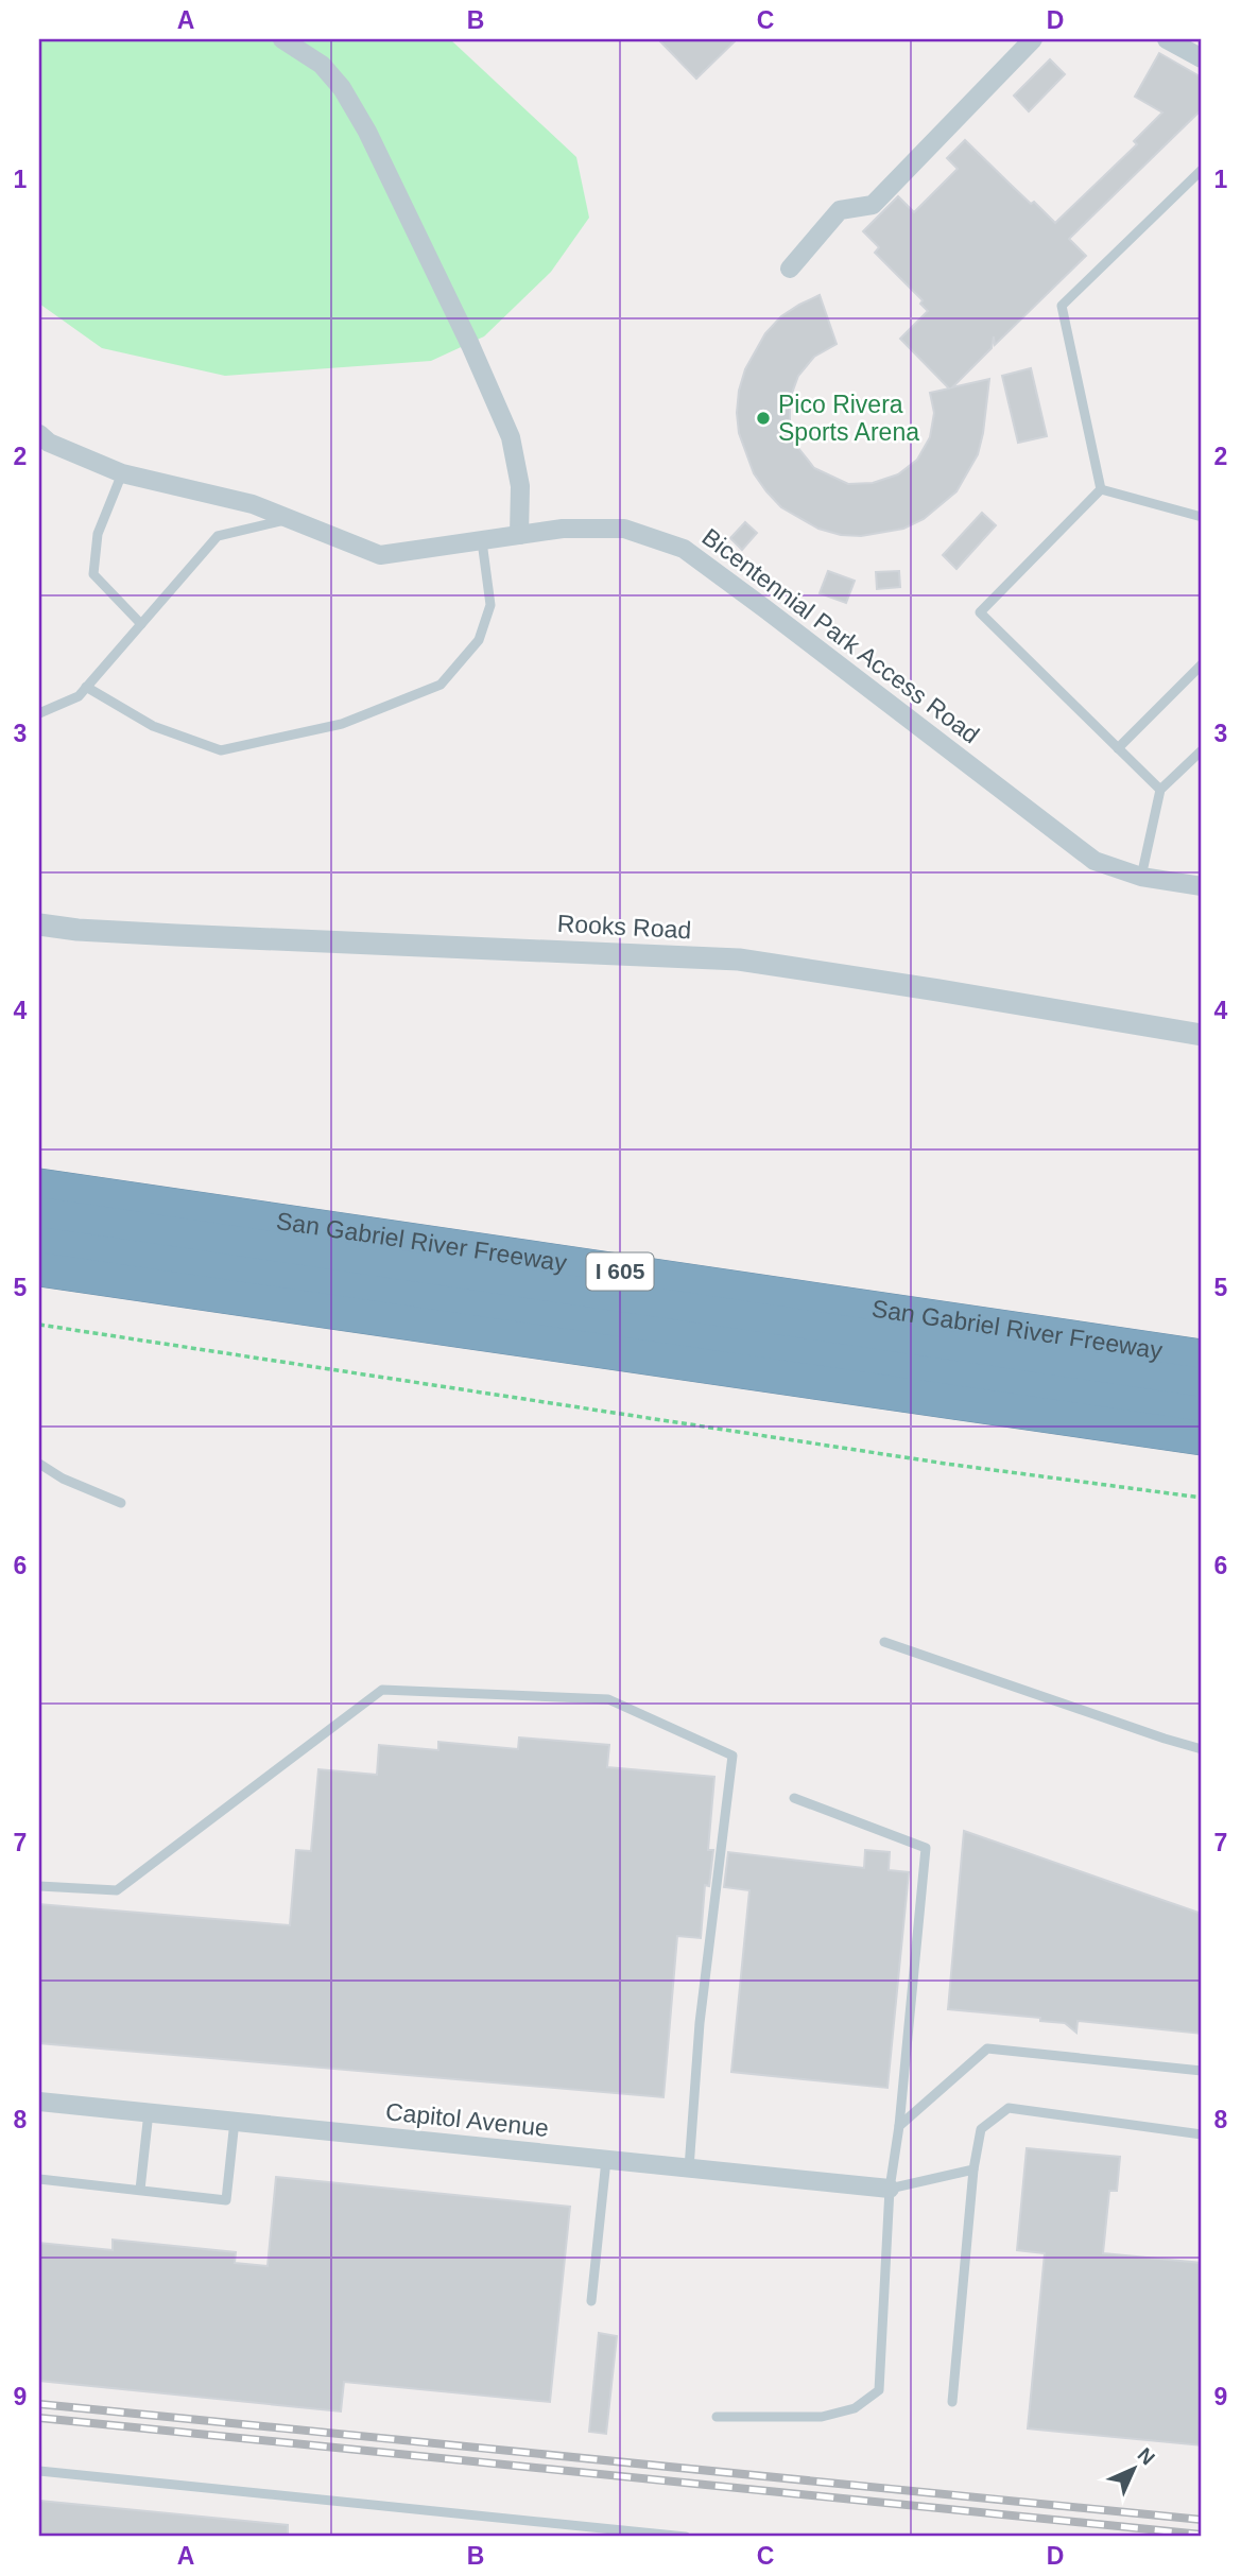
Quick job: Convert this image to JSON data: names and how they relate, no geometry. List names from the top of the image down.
{
  "streets": {
    "highway": ["San Gabriel River Freeway", "I 605"],
    "street": ["Bicentennial Park Access Road", "Rooks Road", "Capitol Avenue"]
  },
  "places": ["Pico Rivera Sports Arena"],
  "north": "top right",
  "grid": {
    "columns": [
      "A",
      "B",
      "C",
      "D"
    ],
    "rows": [
      "1",
      "2",
      "3",
      "4",
      "5",
      "6",
      "7",
      "8",
      "9"
    ]
  }
}
